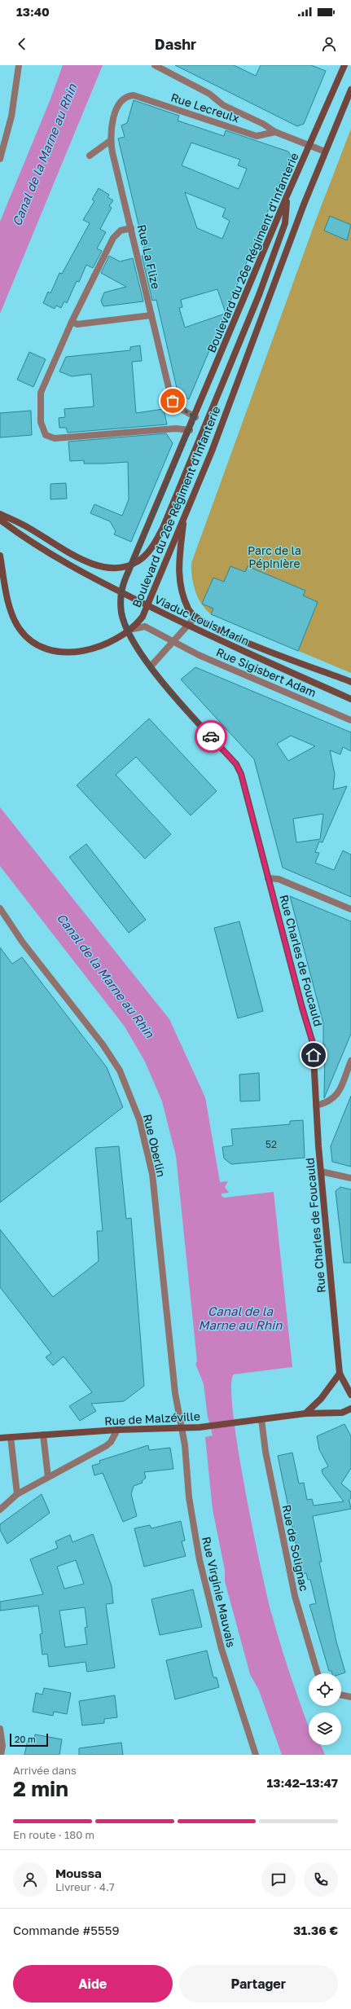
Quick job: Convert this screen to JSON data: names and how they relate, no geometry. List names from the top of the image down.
{
  "streets": {
    "main road": [
      "Boulevard du 26e Régiment d'Infanterie",
      "Viaduc Louis Marin",
      "Rue Sigisbert Adam",
      "Rue Charles de Foucauld",
      "Rue de Malzéville"
    ],
    "street": [
      "Rue Lecreulx",
      "Rue La Flize",
      "Rue Oberlin",
      "Rue de Solignac",
      "Rue Virginie Mauvais"
    ]
  },
  "crossings": [
    ["Rue Lecreulx", "Boulevard du 26e Régiment d'Infanterie"],
    ["Rue Lecreulx", "Rue La Flize"],
    ["Boulevard du 26e Régiment d'Infanterie", "Rue La Flize"],
    ["Boulevard du 26e Régiment d'Infanterie", "Rue Sigisbert Adam"],
    ["Boulevard du 26e Régiment d'Infanterie", "Rue Charles de Foucauld"],
    ["Rue Sigisbert Adam", "Rue Charles de Foucauld"],
    ["Rue Oberlin", "Rue de Malzéville"],
    ["Rue Oberlin", "Rue Virginie Mauvais"],
    ["Rue de Malzéville", "Rue de Solignac"],
    ["Rue de Malzéville", "Rue Virginie Mauvais"]
  ],
  "water": ["Canal de la Marne au Rhin"],
  "parks": ["Parc de la Pépinière"],
  "house_numbers": ["52"],
  "scale_bar": "20 m",
  "page": {
    "status": "13:40",
    "header": "Dashr",
    "scale": "20 m",
    "heading": ["2 min", "Arrivée dans", "13:42–13:47"],
    "panel": [
      "Moussa",
      "Livreur · 4.7",
      "Commande #5559",
      "31.36 €"
    ],
    "bar": "En route · 180 m",
    "buttons": ["Aide", "Partager"]
  }
}
